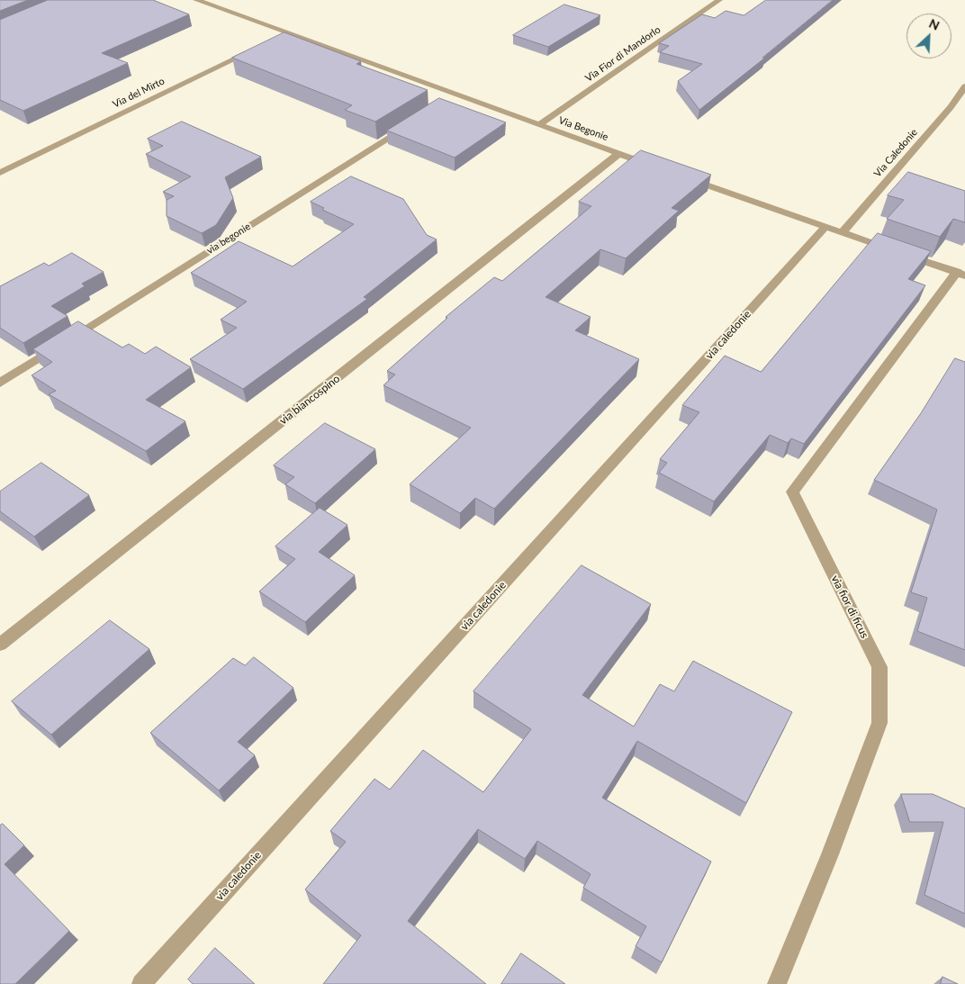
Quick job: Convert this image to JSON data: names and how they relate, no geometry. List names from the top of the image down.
{
  "streets": {
    "street": [
      "Via Fior di Mandorlo",
      "Via del Mirto",
      "Via Begonie",
      "Via Caledonie",
      "via begonie",
      "via caledonie",
      "via biancospino",
      "via fior di ficus"
    ]
  },
  "crossings": [
    ["Via Fior di Mandorlo", "Via Begonie"],
    ["Via Begonie", "via biancospino"]
  ],
  "north": "top right"
}
